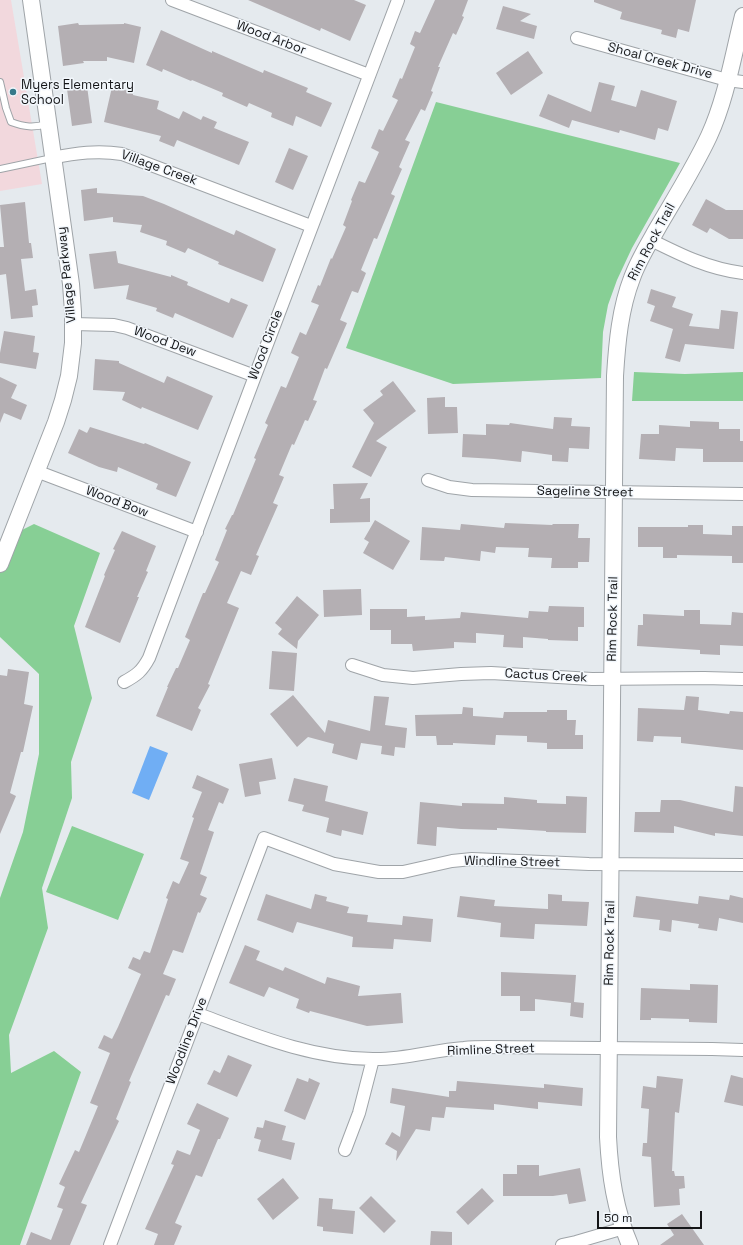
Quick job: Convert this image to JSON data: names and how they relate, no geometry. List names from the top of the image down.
{
  "streets": {
    "street": [
      "Wood Arbor",
      "Shoal Creek Drive",
      "Village Creek",
      "Rim Rock Trail",
      "Village Parkway",
      "Wood Dew",
      "Wood Circle",
      "Sageline Street",
      "Wood Bow",
      "Cactus Creek",
      "Windline Street",
      "Woodline Drive",
      "Rimline Street"
    ]
  },
  "crossings": [
    ["Wood Arbor", "Wood Circle"],
    ["Shoal Creek Drive", "Rim Rock Trail"],
    ["Village Creek", "Village Parkway"],
    ["Village Creek", "Wood Circle"],
    ["Rim Rock Trail", "Sageline Street"],
    ["Rim Rock Trail", "Cactus Creek"],
    ["Rim Rock Trail", "Windline Street"],
    ["Rim Rock Trail", "Rimline Street"],
    ["Village Parkway", "Wood Dew"],
    ["Village Parkway", "Wood Bow"],
    ["Wood Dew", "Wood Circle"],
    ["Wood Circle", "Wood Bow"],
    ["Windline Street", "Woodline Drive"],
    ["Woodline Drive", "Rimline Street"]
  ],
  "places": ["Myers Elementary School"],
  "scale_bar": "50 m"
}
